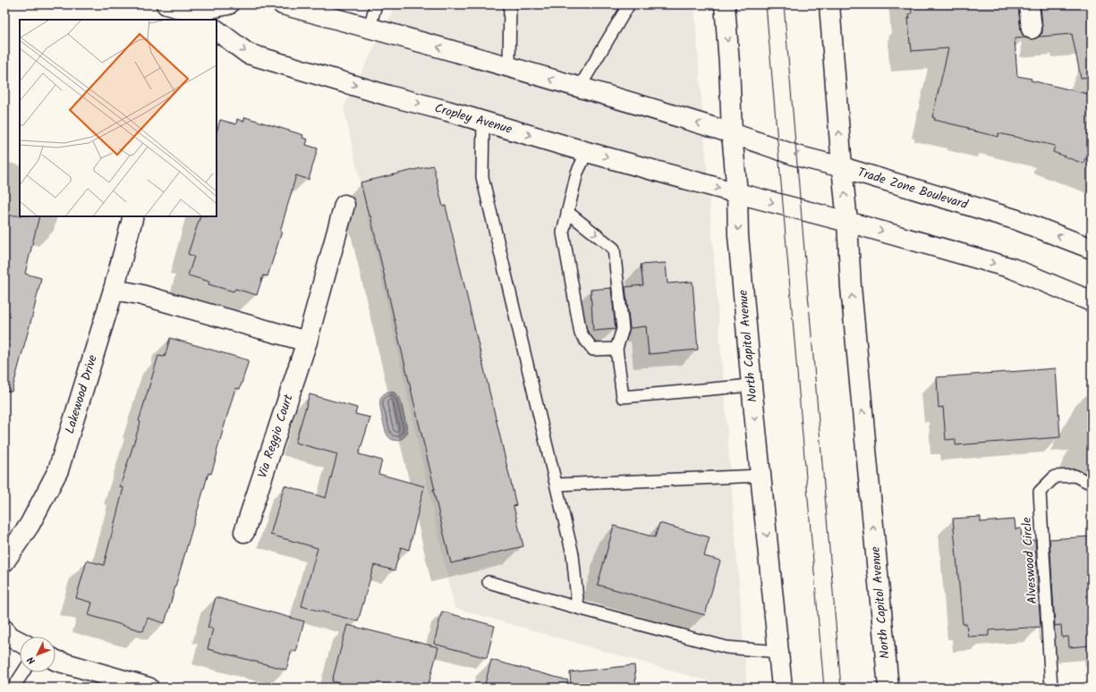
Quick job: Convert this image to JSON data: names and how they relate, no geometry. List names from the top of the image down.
{
  "streets": {
    "main road": [
      "Cropley Avenue",
      "Trade Zone Boulevard",
      "North Capitol Avenue",
      "Lakewood Drive",
      "Via Reggio Court"
    ],
    "lane": ["Alveswood Circle"]
  },
  "crossings": [
    ["Cropley Avenue", "North Capitol Avenue"],
    ["Trade Zone Boulevard", "North Capitol Avenue"]
  ],
  "north": "bottom left"
}
